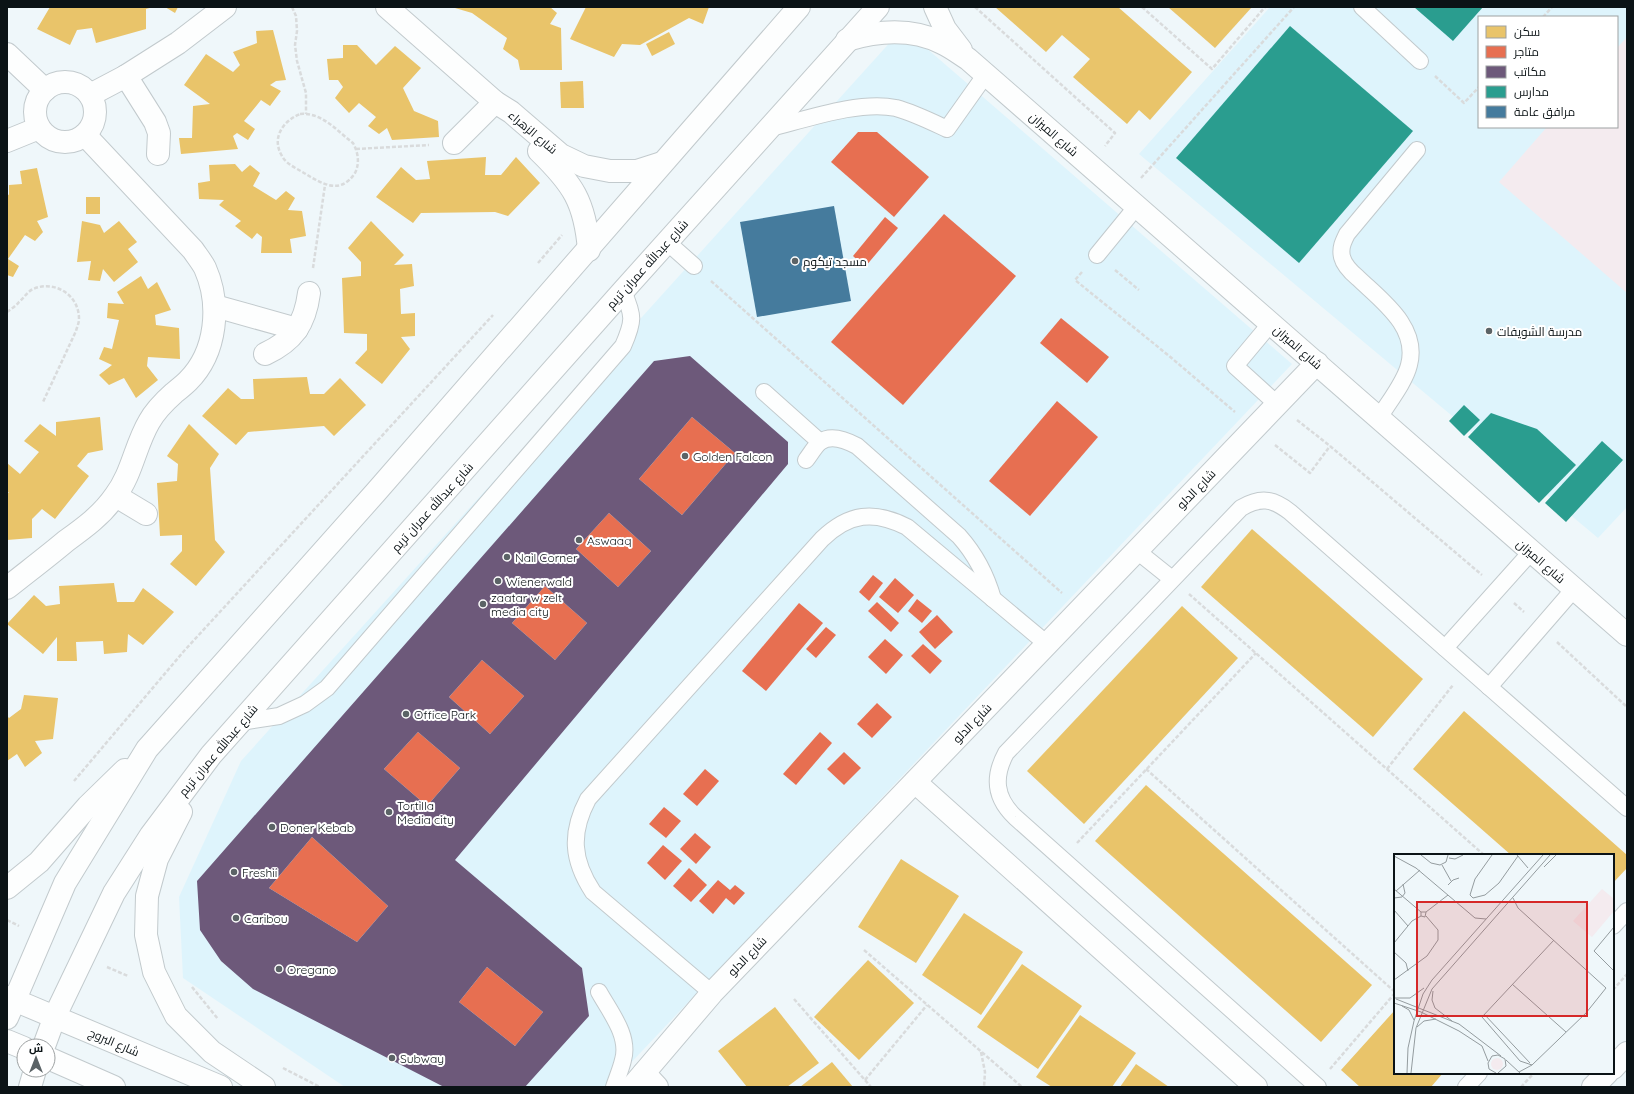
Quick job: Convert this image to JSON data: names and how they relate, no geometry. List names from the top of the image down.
{
  "streets": {
    "street": [
      "شارع الزهراء",
      "شارع الميزان",
      "شارع عبدالله عمران تريم",
      "شارع الدلو",
      "شارع البروج"
    ]
  },
  "crossings": [
    ["شارع الميزان", "شارع عبدالله عمران تريم"],
    ["شارع الميزان", "شارع الدلو"],
    ["شارع عبدالله عمران تريم", "شارع البروج"]
  ],
  "places": [
    "مسجد تيكوم",
    "مدرسة الشويفات",
    "Golden Falcon",
    "Aswaaq",
    "Nail Corner",
    "Wienerwald",
    "zaatar w zelt media city",
    "Office Park",
    "Tortilla Media city",
    "Doner Kebab",
    "Freshii",
    "Caribou",
    "Oregano",
    "Subway"
  ],
  "legend": [
    "سكن",
    "متاجر",
    "مكاتب",
    "مدارس",
    "مرافق عامة"
  ],
  "north": "top"
}
